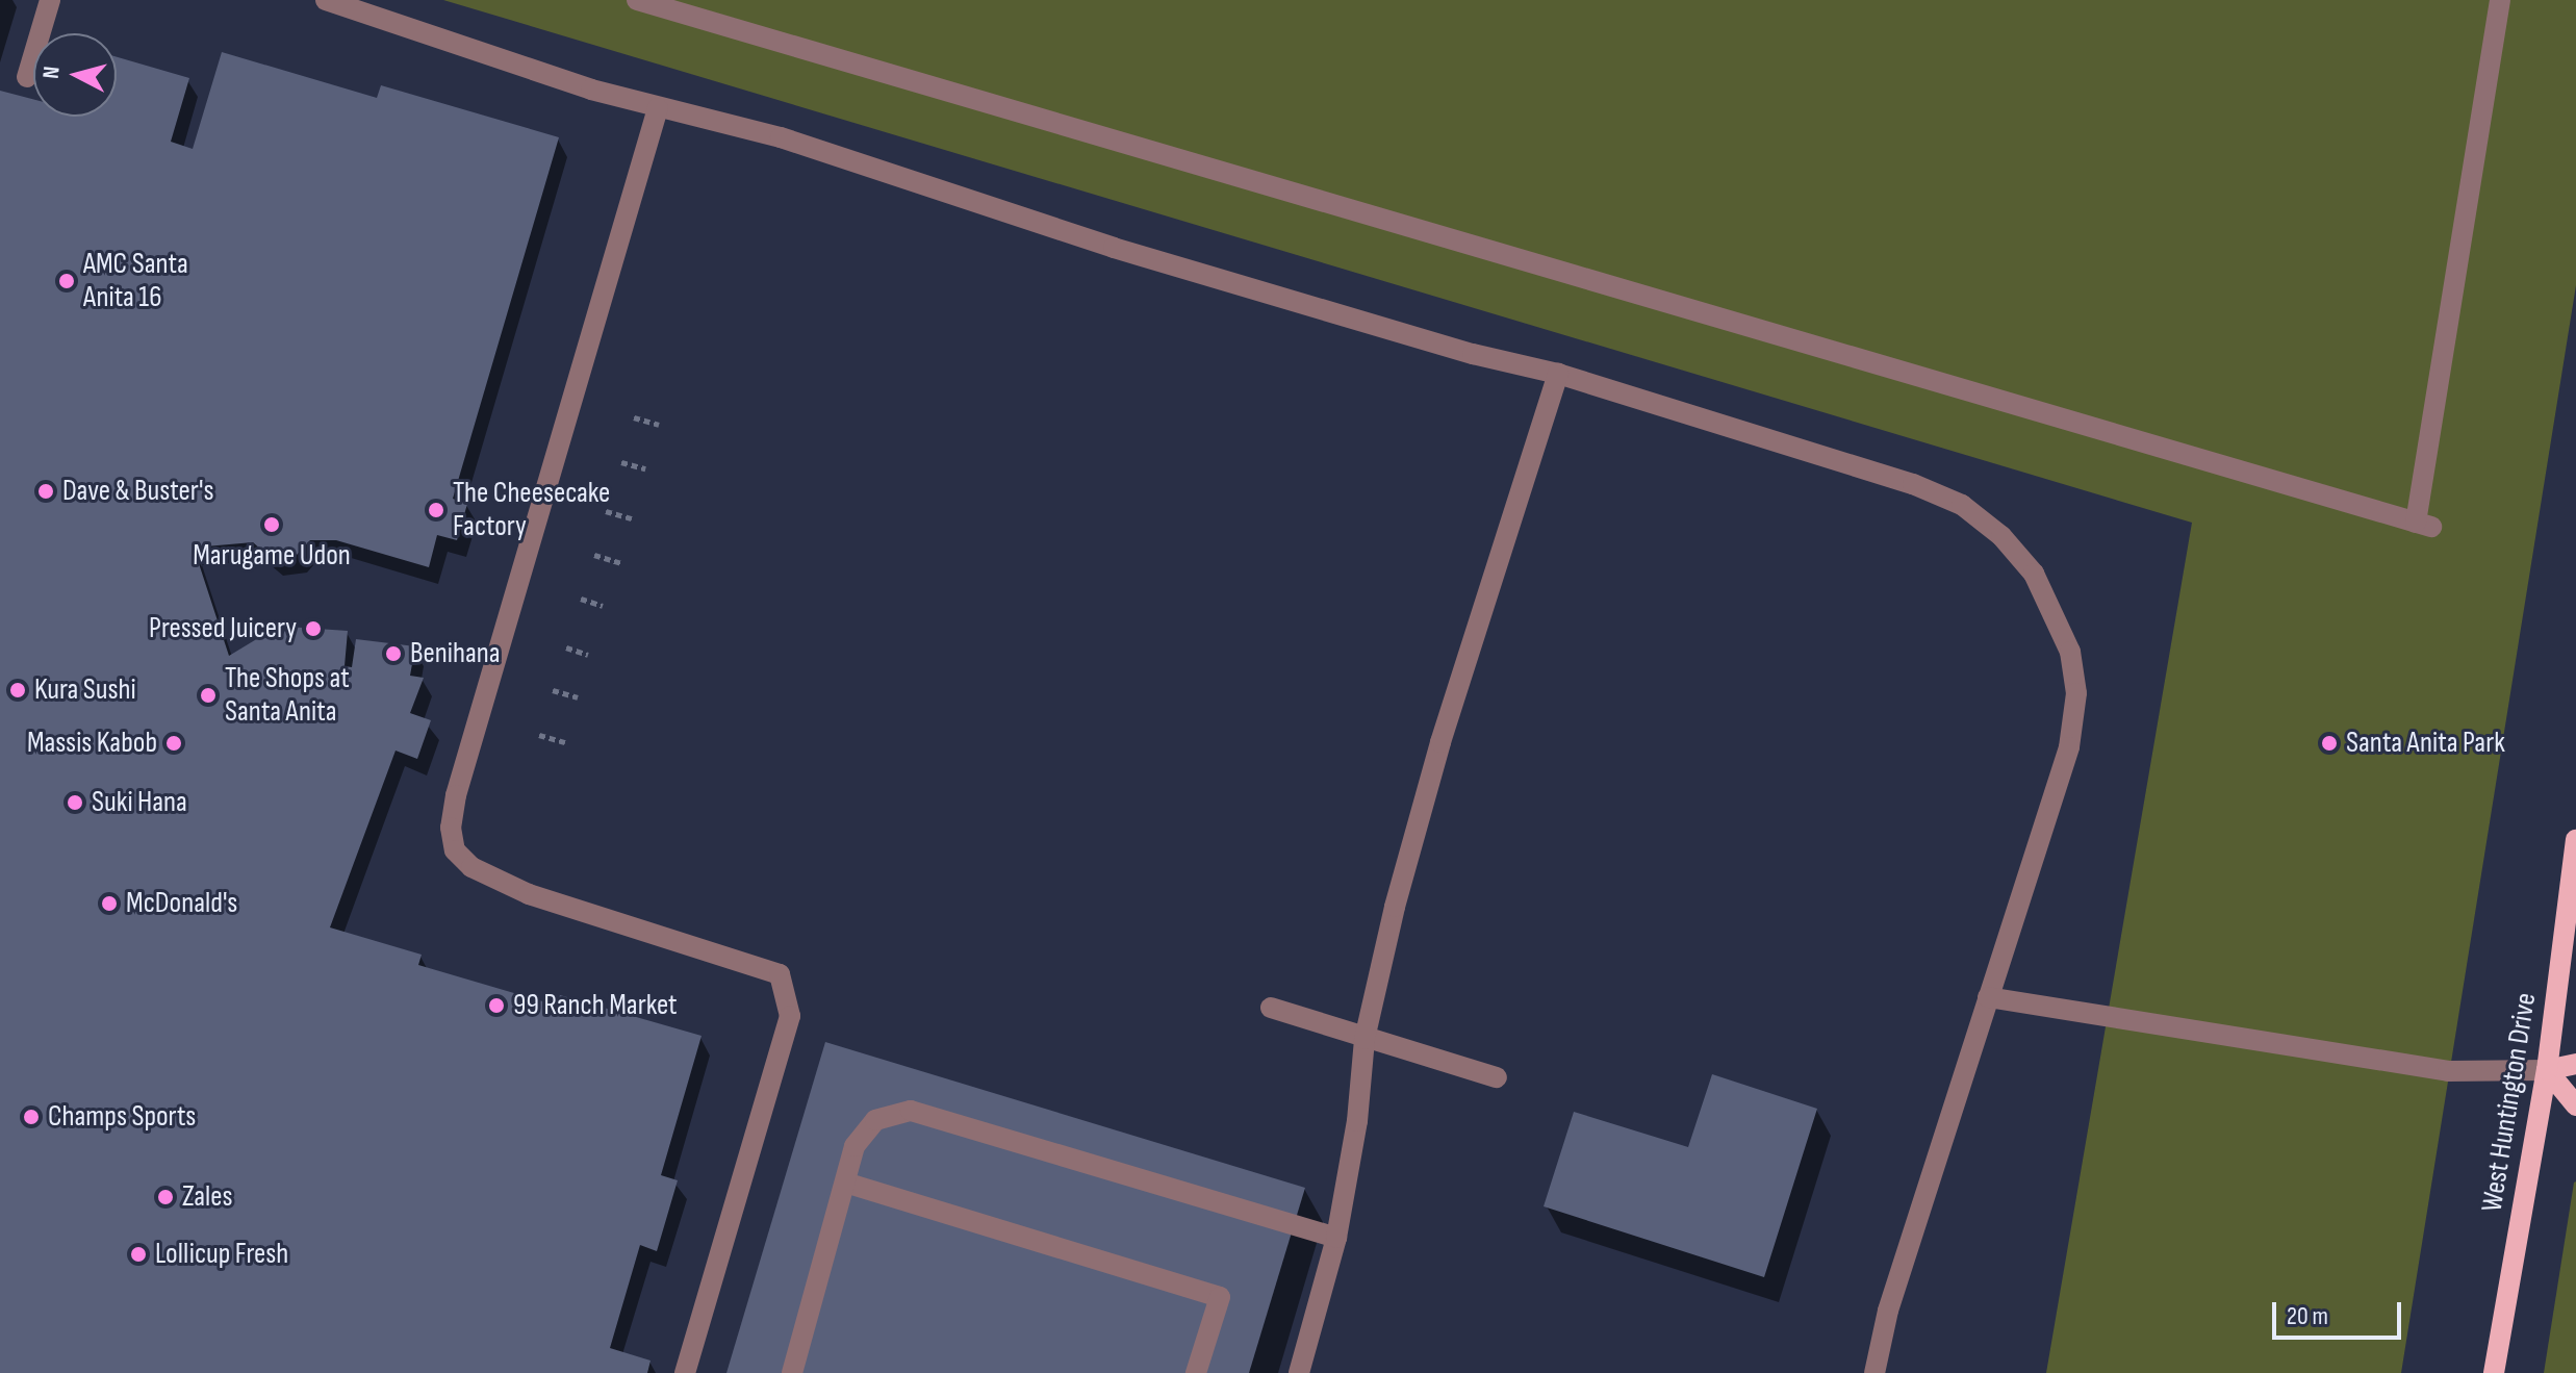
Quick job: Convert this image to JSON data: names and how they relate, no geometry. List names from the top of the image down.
{
  "streets": {
    "main road": ["West Huntington Drive"]
  },
  "places": [
    "AMC Santa Anita 16",
    "Dave & Buster's",
    "The Cheesecake Factory",
    "Marugame Udon",
    "Pressed Juicery",
    "Benihana",
    "Kura Sushi",
    "The Shops at Santa Anita",
    "Massis Kabob",
    "Santa Anita Park",
    "Suki Hana",
    "McDonald's",
    "99 Ranch Market",
    "Champs Sports",
    "Zales",
    "Lollicup Fresh"
  ],
  "scale_bar": "20 m",
  "north": "left"
}
